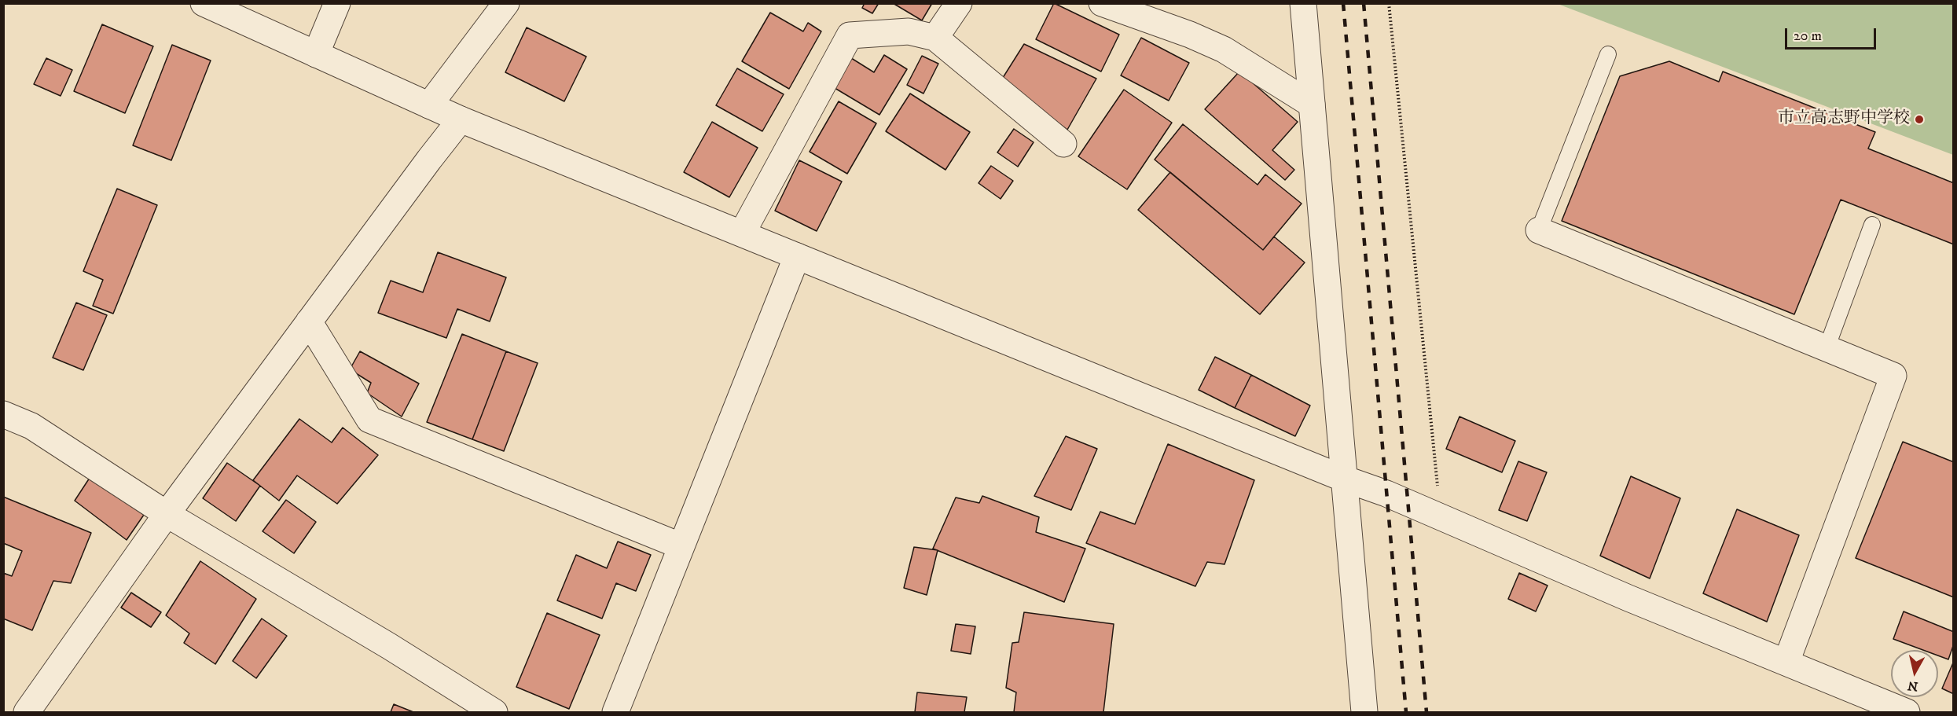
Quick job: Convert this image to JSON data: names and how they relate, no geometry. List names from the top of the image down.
{
  "places": ["市立高志野中学校"],
  "scale_bar": "20 m",
  "north": "bottom"
}
